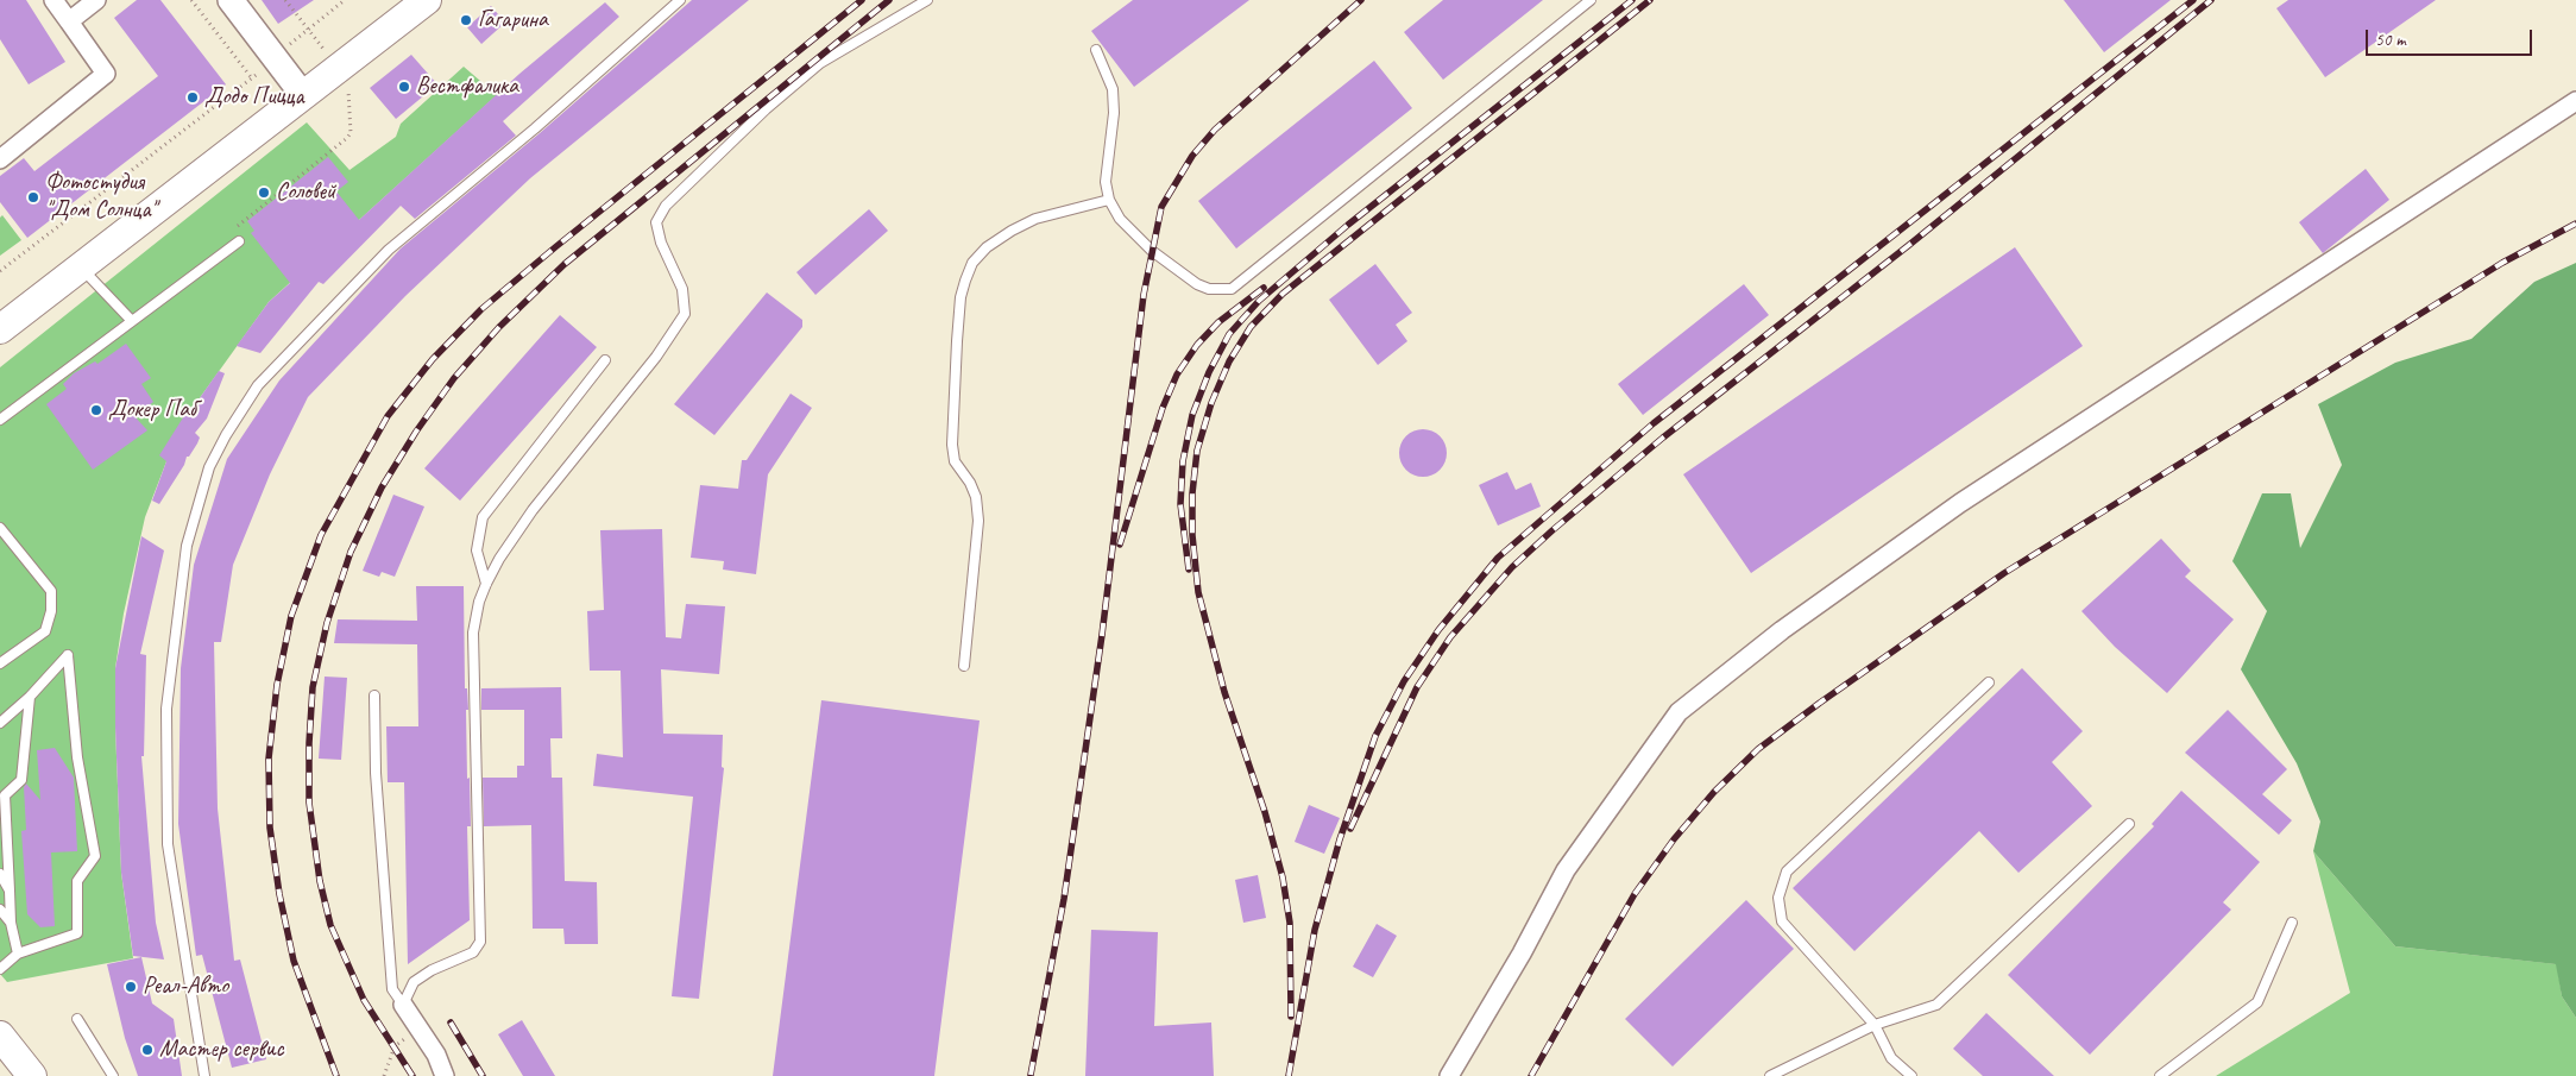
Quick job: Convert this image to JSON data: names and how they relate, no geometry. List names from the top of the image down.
{
  "places": [
    "Гагарина",
    "Вестфалика",
    "Додо Пицца",
    "Соловей",
    "Фотостудия \"Дом Солнца\"",
    "Докер Паб",
    "Реал-Авто",
    "Мастер сервис"
  ],
  "scale_bar": "50 m"
}
